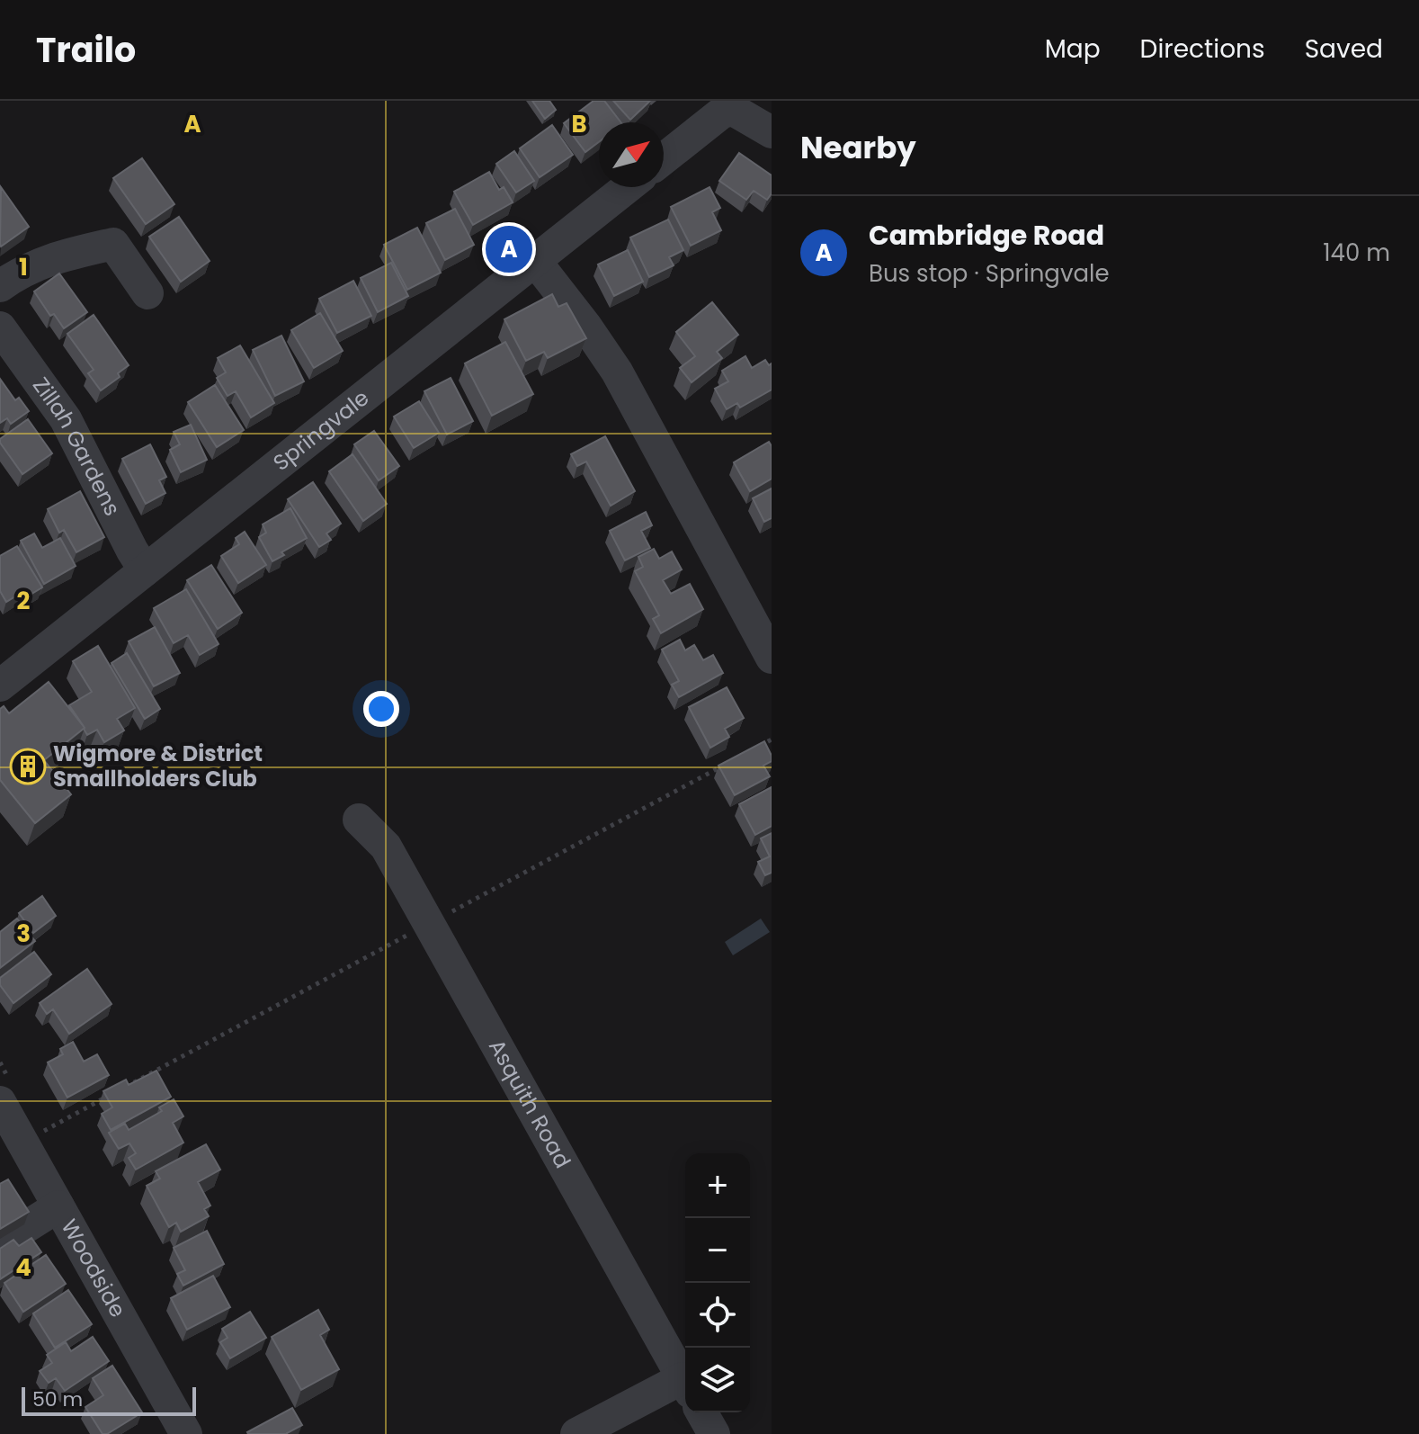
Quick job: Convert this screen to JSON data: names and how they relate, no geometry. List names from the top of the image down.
{
  "streets": {
    "street": [
      "Springvale",
      "Zillah Gardens",
      "Asquith Road",
      "Woodside"
    ]
  },
  "crossings": [
    ["Springvale", "Zillah Gardens"]
  ],
  "places": {
    "building": ["Wigmore & District Smallholders Club"]
  },
  "scale_bar": "50 m",
  "north": "top right",
  "page": {
    "header": "Trailo",
    "nav": ["Map", "Directions", "Saved"],
    "heading": "Nearby",
    "list": [
      {
        "mark": "A",
        "name": "Cambridge Road",
        "note": "Bus stop · Springvale",
        "value": "140 m"
      }
    ],
    "pins": "A",
    "map_buttons": ["+", "−"],
    "scale": "50 m"
  },
  "grid": {
    "columns": ["A", "B"],
    "rows": [
      "1",
      "2",
      "3",
      "4"
    ]
  }
}
